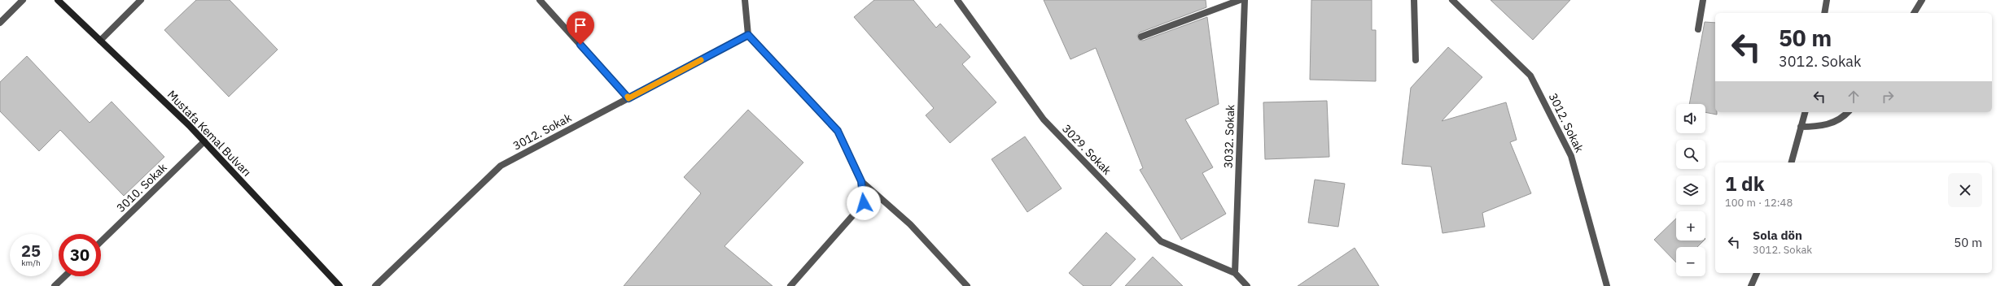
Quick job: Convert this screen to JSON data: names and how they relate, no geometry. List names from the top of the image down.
{
  "streets": {
    "street": [
      "3012. Sokak",
      "Mustafa Kemal Bulvarı",
      "3032. Sokak",
      "3029. Sokak",
      "3010. Sokak"
    ]
  },
  "crossings": [
    ["Mustafa Kemal Bulvarı", "3010. Sokak"],
    ["3032. Sokak", "3029. Sokak"]
  ],
  "page": {
    "turn": ["50 m", "3012. Sokak"],
    "map_buttons": ["+", "−"],
    "heading": ["1 dk", "100 m · 12:48"],
    "list": [
      {
        "name": "Sola dön",
        "note": "3012. Sokak",
        "value": "50 m"
      }
    ],
    "speed": "25 km/h",
    "limit": "30"
  }
}
